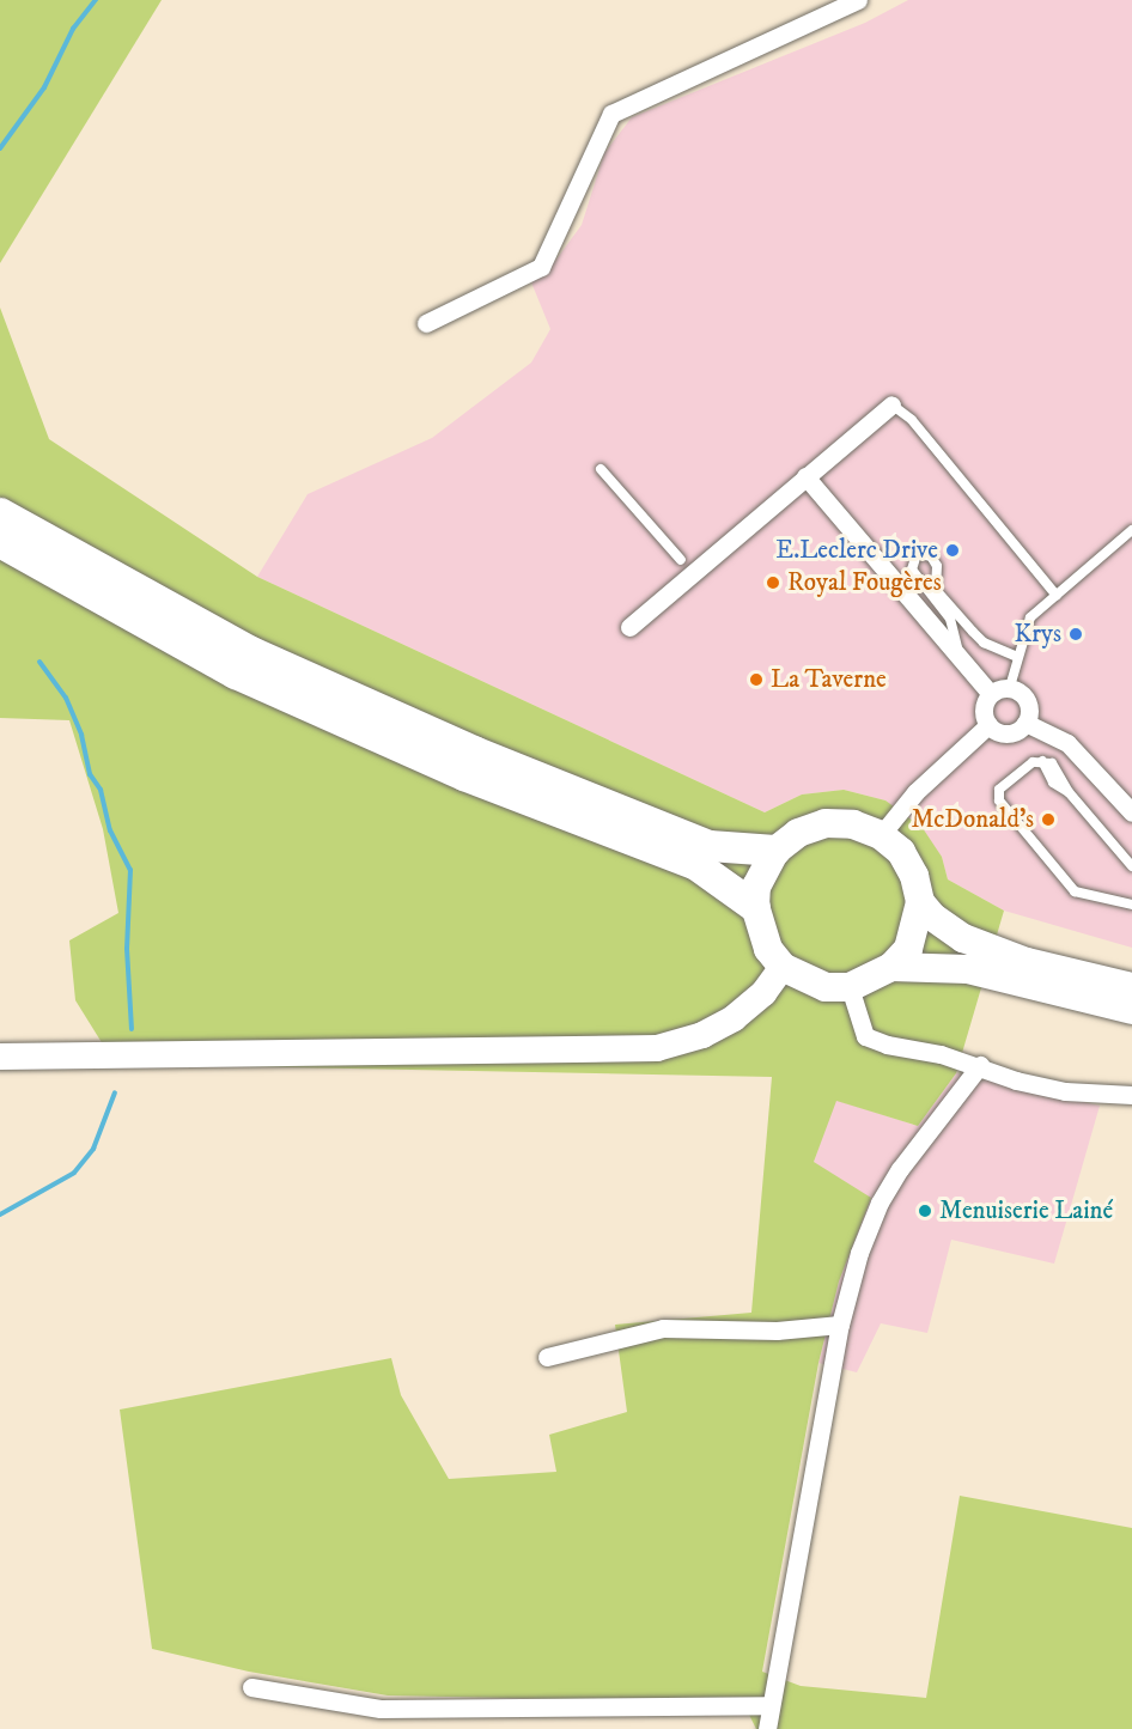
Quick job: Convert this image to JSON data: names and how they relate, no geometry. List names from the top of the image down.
{
  "places": [
    "E.Leclerc Drive",
    "Royal Fougères",
    "Krys",
    "La Taverne",
    "McDonald's",
    "Menuiserie Lainé"
  ]
}
